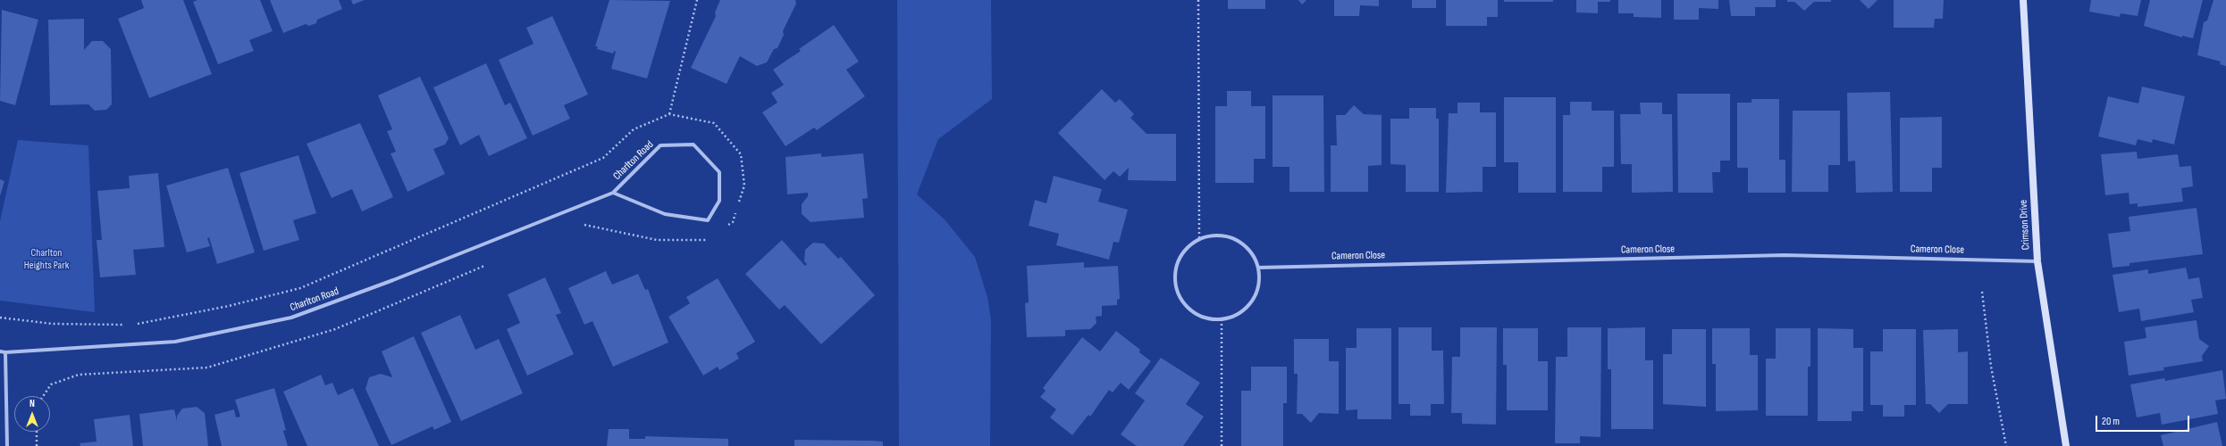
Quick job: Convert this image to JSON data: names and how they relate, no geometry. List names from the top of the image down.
{
  "streets": {
    "street": ["Charlton Road", "Crimson Drive", "Cameron Close"]
  },
  "crossings": [
    ["Crimson Drive", "Cameron Close"]
  ],
  "parks": ["Charlton Heights Park"],
  "scale_bar": "20 m",
  "north": "top"
}
